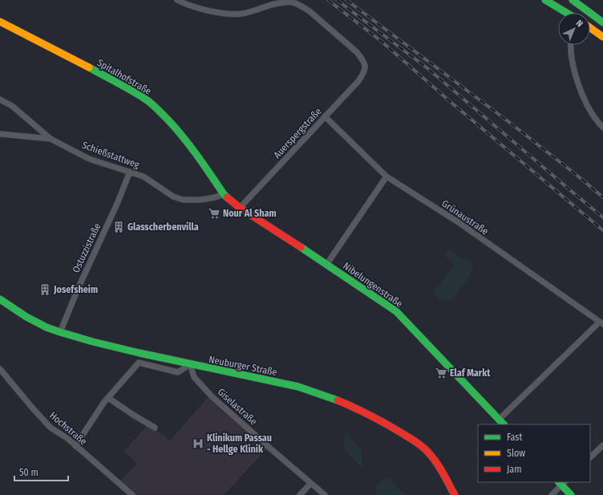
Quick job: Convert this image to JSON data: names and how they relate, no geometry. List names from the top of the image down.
{
  "streets": {
    "street": [
      "Spitalhofstraße",
      "Auerspergstraße",
      "Schießstattweg",
      "Grünaustraße",
      "Ostuzzistraße",
      "Nibelungenstraße",
      "Neuburger Straße",
      "Giselastraße",
      "Hochstraße"
    ]
  },
  "crossings": [
    ["Spitalhofstraße", "Auerspergstraße"],
    ["Spitalhofstraße", "Schießstattweg"],
    ["Spitalhofstraße", "Nibelungenstraße"],
    ["Auerspergstraße", "Grünaustraße"],
    ["Auerspergstraße", "Nibelungenstraße"],
    ["Schießstattweg", "Ostuzzistraße"],
    ["Ostuzzistraße", "Neuburger Straße"],
    ["Neuburger Straße", "Giselastraße"]
  ],
  "places": {
    "supermarket": ["Nour Al Sham", "Elaf Markt"],
    "building": ["Glasscherbenvilla", "Josefsheim"],
    "hospital": ["Klinikum Passau - Hellge Klinik"]
  },
  "legend": ["Fast", "Slow", "Jam"],
  "scale_bar": "50 m",
  "north": "top right"
}
